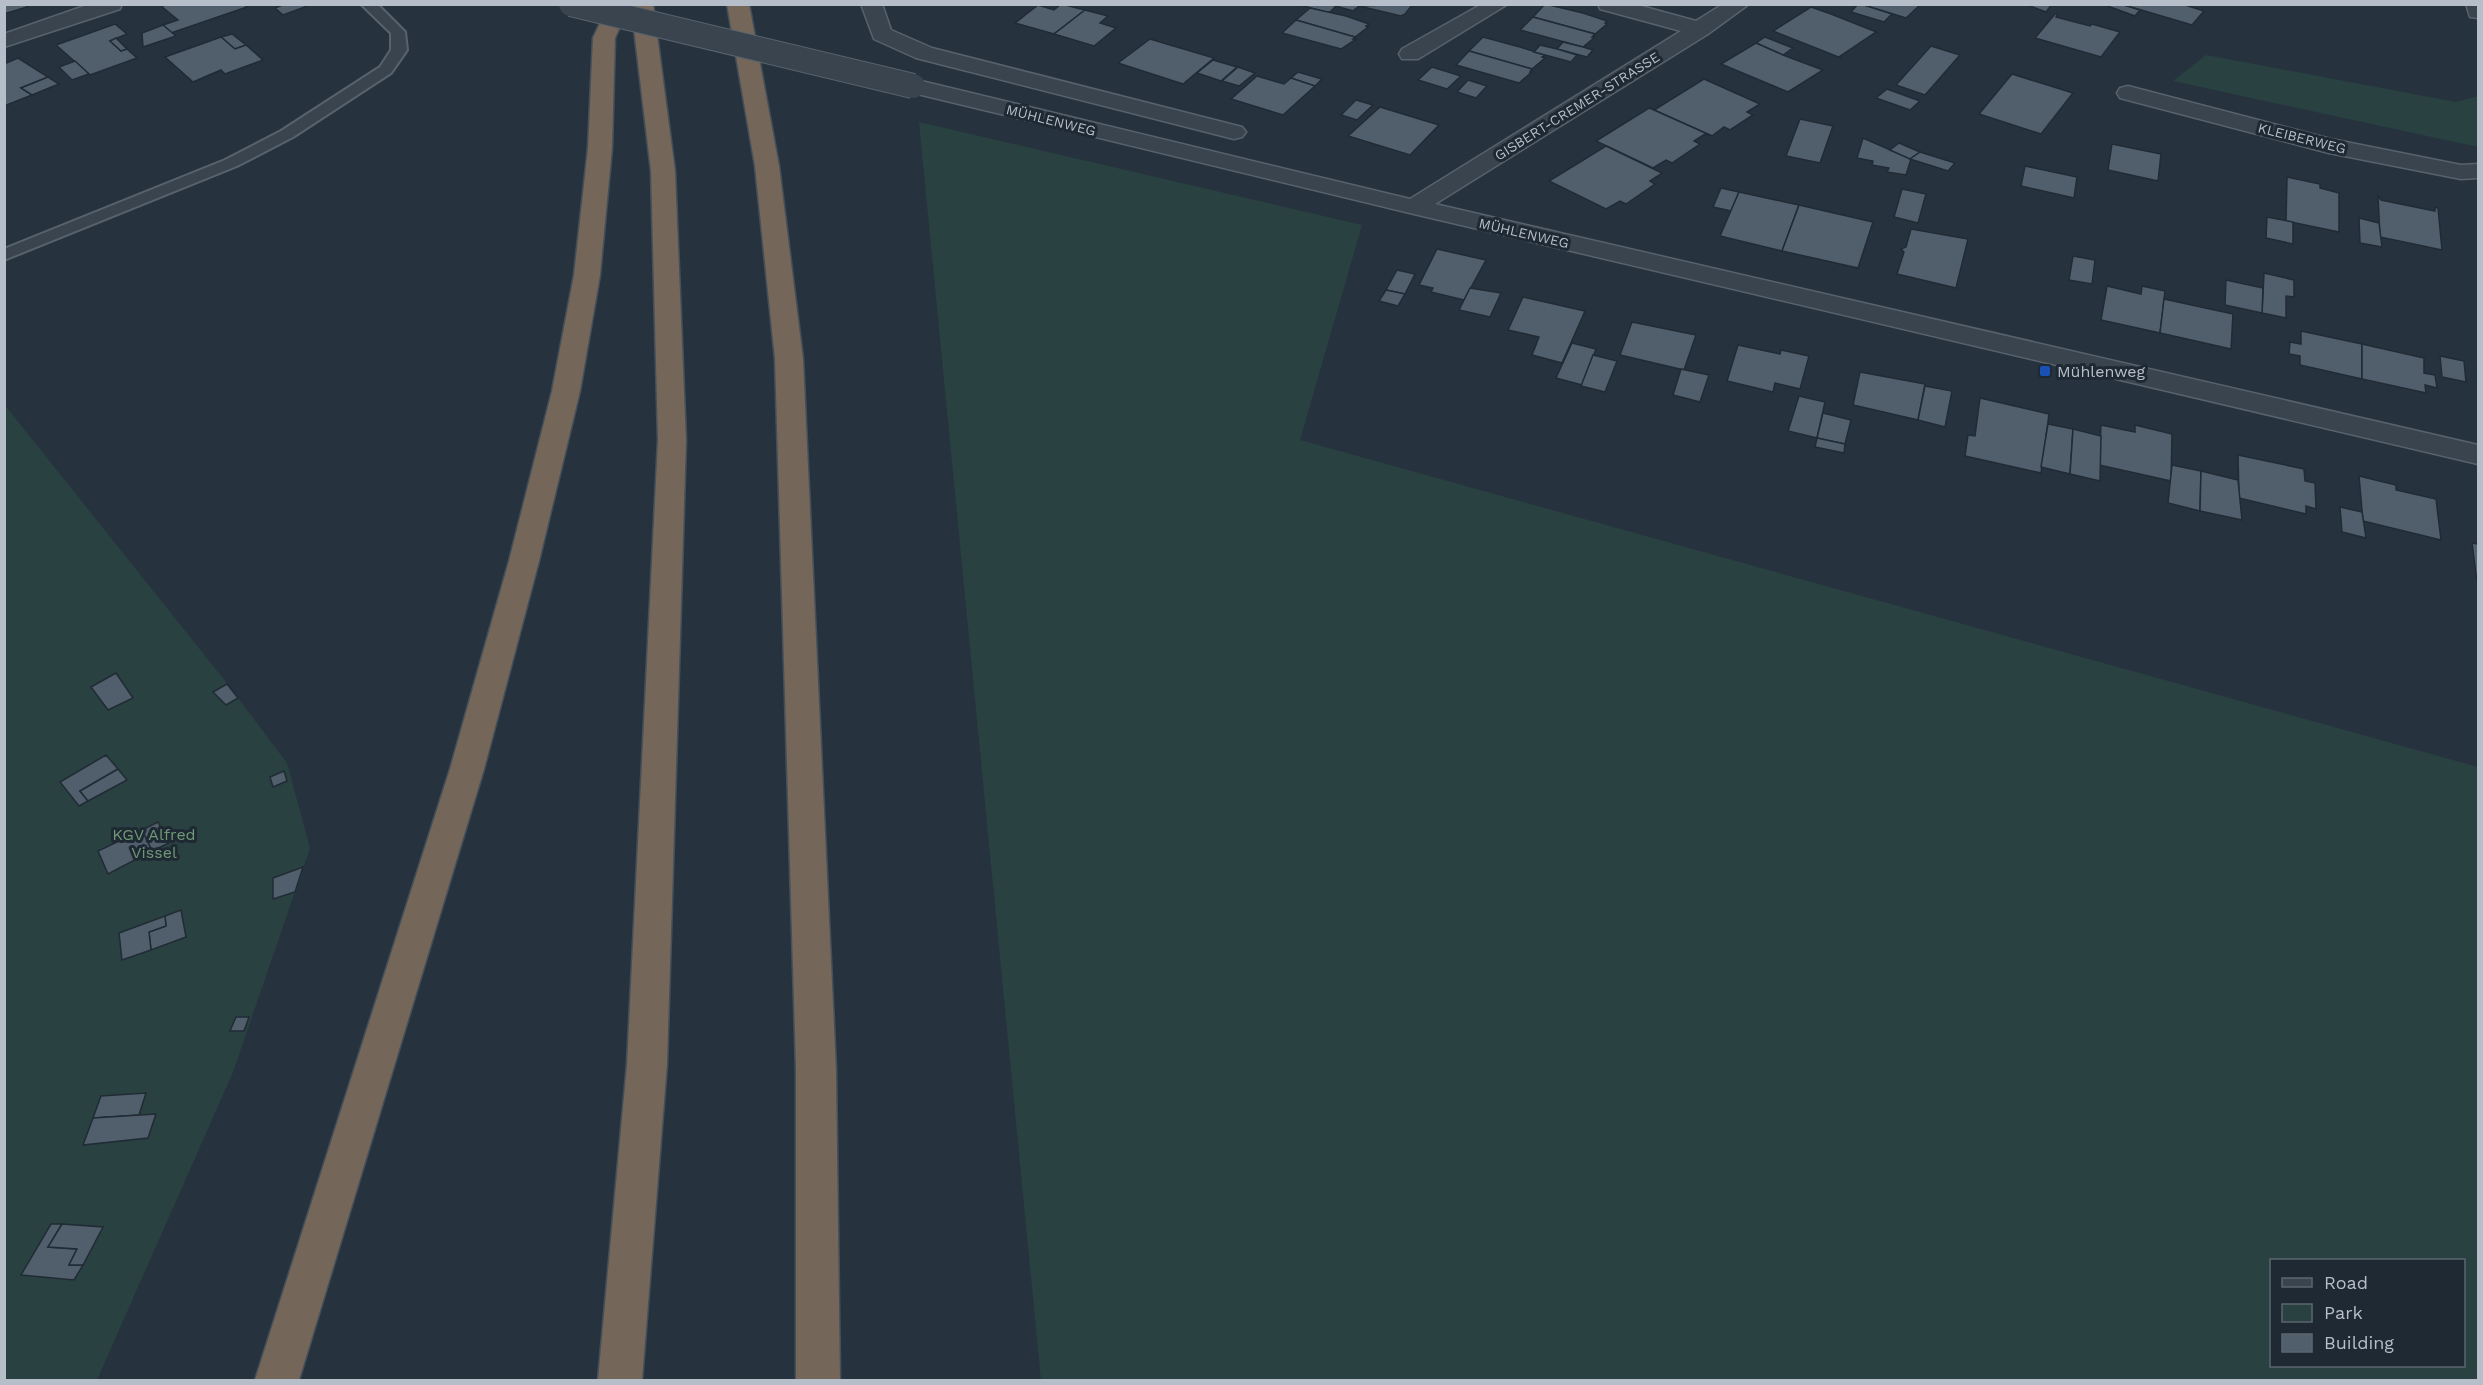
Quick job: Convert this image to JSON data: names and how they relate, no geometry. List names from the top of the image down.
{
  "streets": {
    "street": ["GISBERT-CREMER-STRASSE", "MÜHLENWEG", "KLEIBERWEG"]
  },
  "crossings": [
    ["GISBERT-CREMER-STRASSE", "MÜHLENWEG"]
  ],
  "parks": ["KGV Alfred Vissel"],
  "places": {
    "transit": ["Mühlenweg"]
  },
  "legend": ["Road", "Park", "Building"]
}
